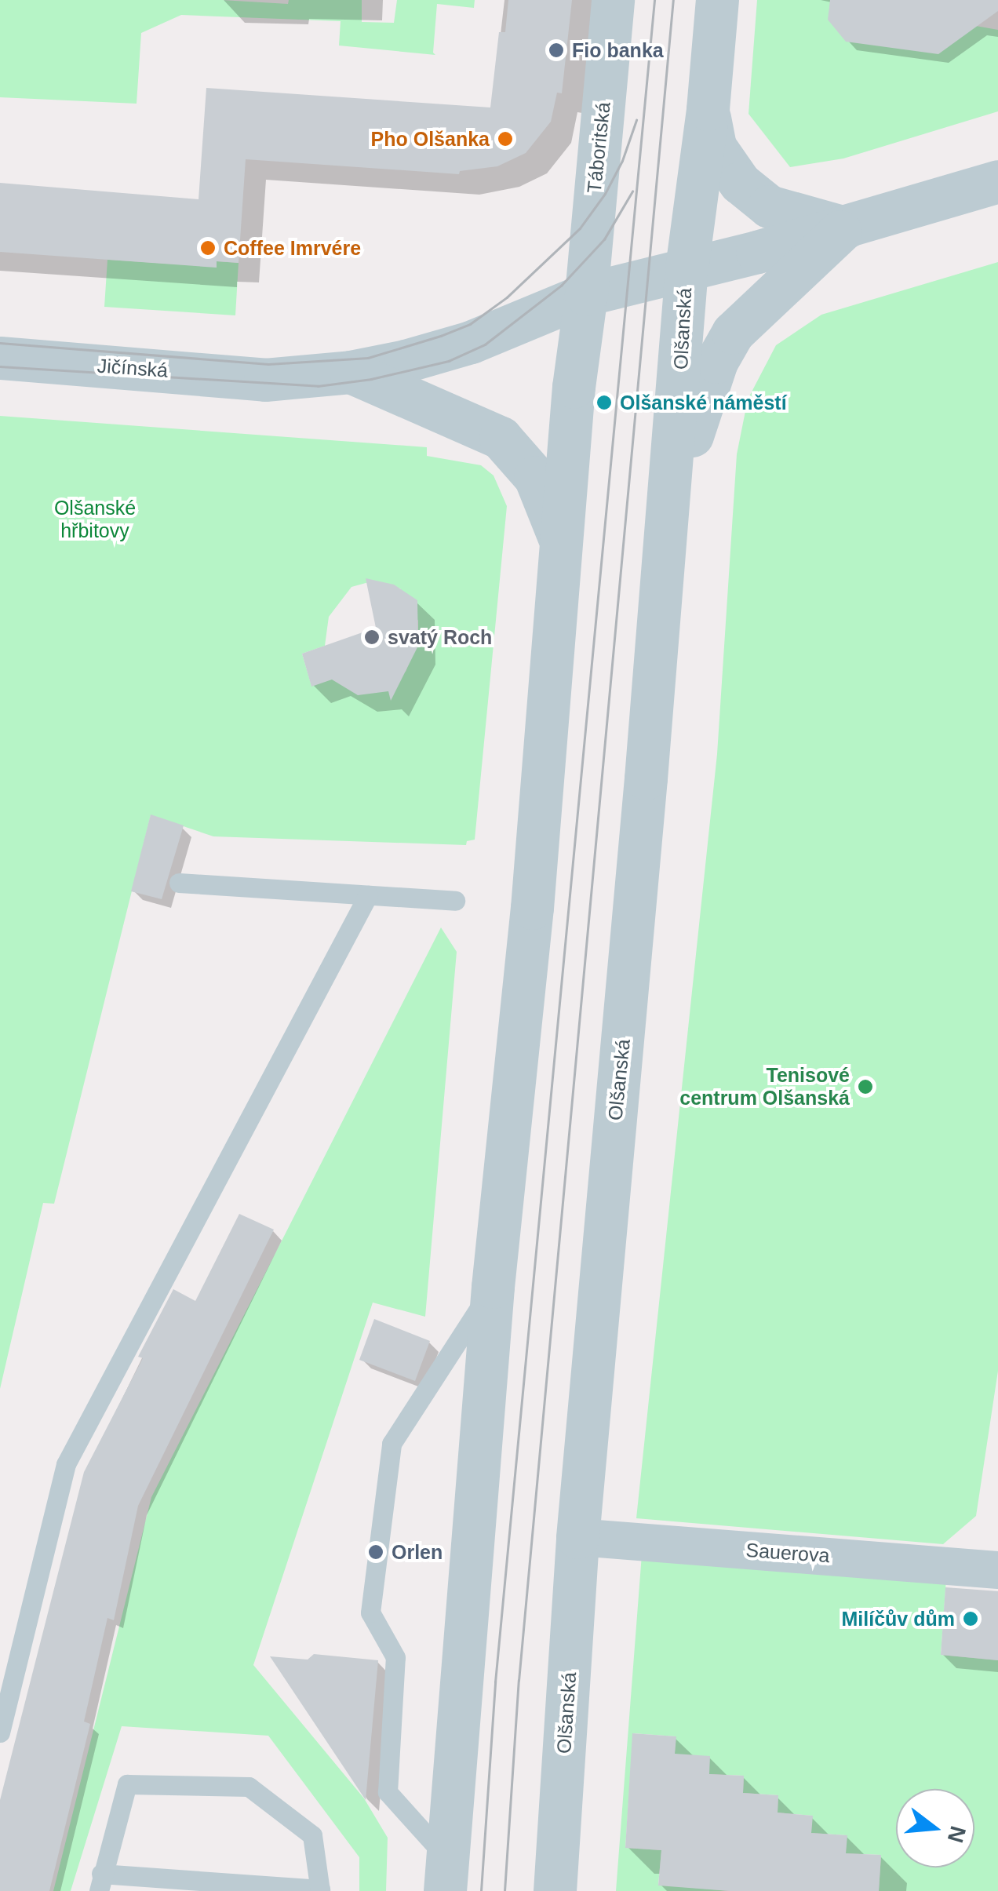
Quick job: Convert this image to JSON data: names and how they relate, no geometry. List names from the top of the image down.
{
  "streets": {
    "street": [
      "Táboritská",
      "Olšanská",
      "Jičínská",
      "Sauerova"
    ]
  },
  "crossings": [
    ["Olšanská", "Sauerova"]
  ],
  "parks": ["Olšanské hřbitovy"],
  "places": [
    "Fio banka",
    "Pho Olšanka",
    "Coffee Imrvére",
    "Olšanské náměstí",
    "svatý Roch",
    "Tenisové centrum Olšanská",
    "Orlen",
    "Milíčův dům"
  ],
  "north": "right"
}
